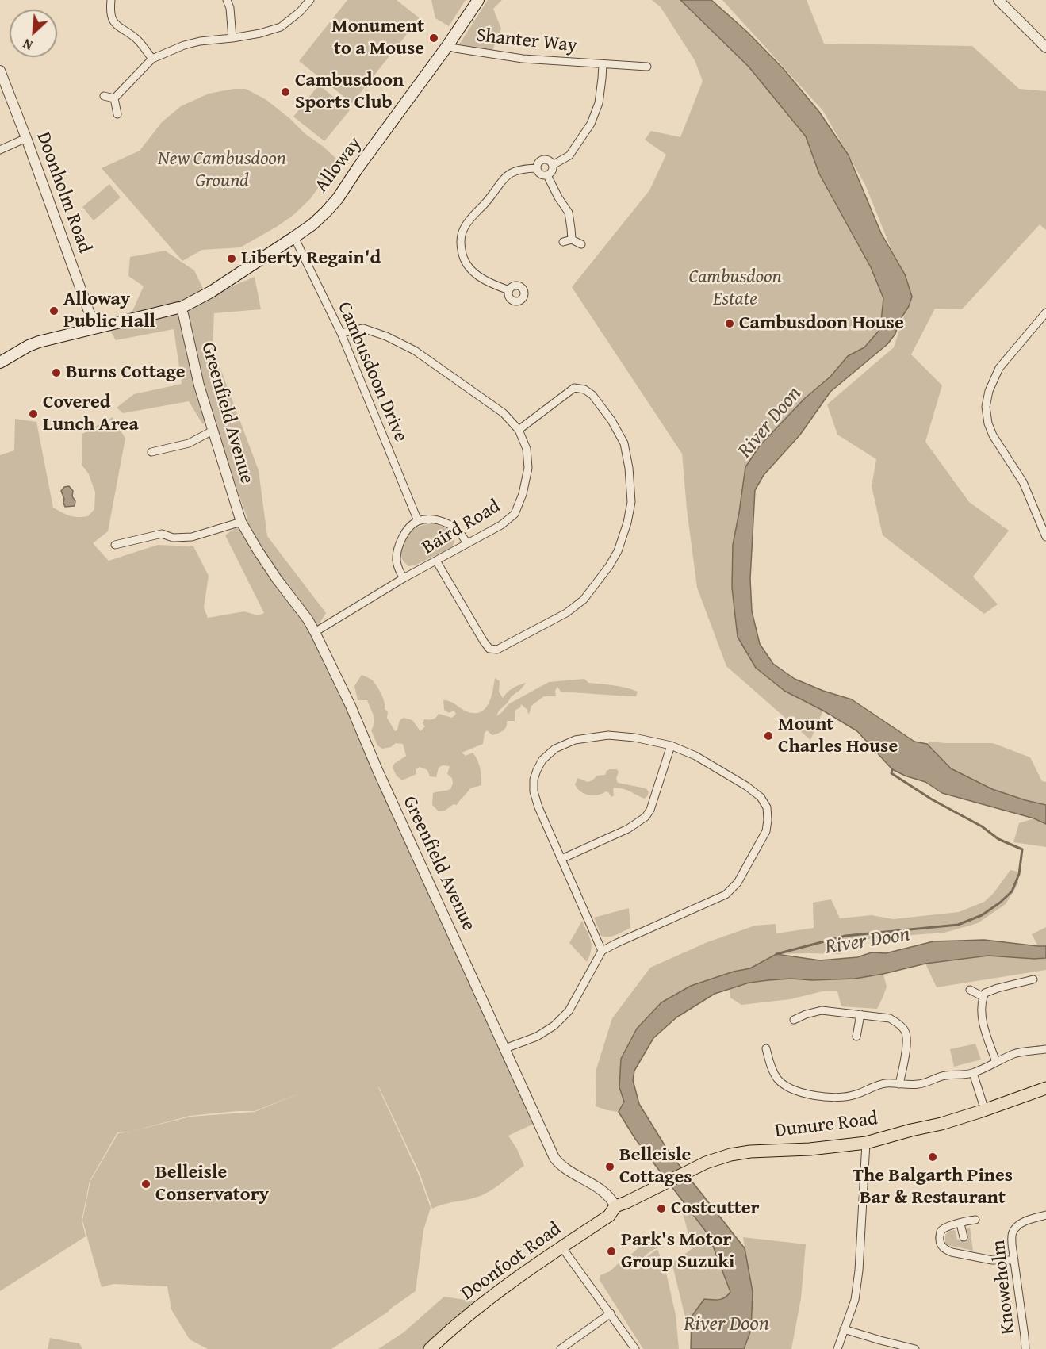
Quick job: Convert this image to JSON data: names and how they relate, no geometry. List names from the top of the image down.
{
  "streets": {
    "main road": ["Alloway", "Dunure Road", "Doonfoot Road"],
    "street": [
      "Shanter Way",
      "Doonholm Road",
      "Cambusdoon Drive",
      "Greenfield Avenue",
      "Baird Road",
      "Knoweholm"
    ]
  },
  "crossings": [
    ["Shanter Way", "Alloway"],
    ["Alloway", "Doonholm Road"],
    ["Alloway", "Cambusdoon Drive"],
    ["Alloway", "Greenfield Avenue"],
    ["Cambusdoon Drive", "Baird Road"],
    ["Greenfield Avenue", "Baird Road"],
    ["Greenfield Avenue", "Dunure Road"],
    ["Greenfield Avenue", "Doonfoot Road"],
    ["Dunure Road", "Doonfoot Road"]
  ],
  "water": ["River Doon"],
  "parks": ["New Cambusdoon Ground", "Cambusdoon Estate"],
  "places": [
    "Monument to a Mouse",
    "Cambusdoon Sports Club",
    "Liberty Regain'd",
    "Alloway Public Hall",
    "Cambusdoon House",
    "Burns Cottage",
    "Covered Lunch Area",
    "Mount Charles House",
    "The Balgarth Pines Bar & Restaurant",
    "Belleisle Cottages",
    "Belleisle Conservatory",
    "Costcutter",
    "Park's Motor Group Suzuki"
  ],
  "north": "bottom left"
}
